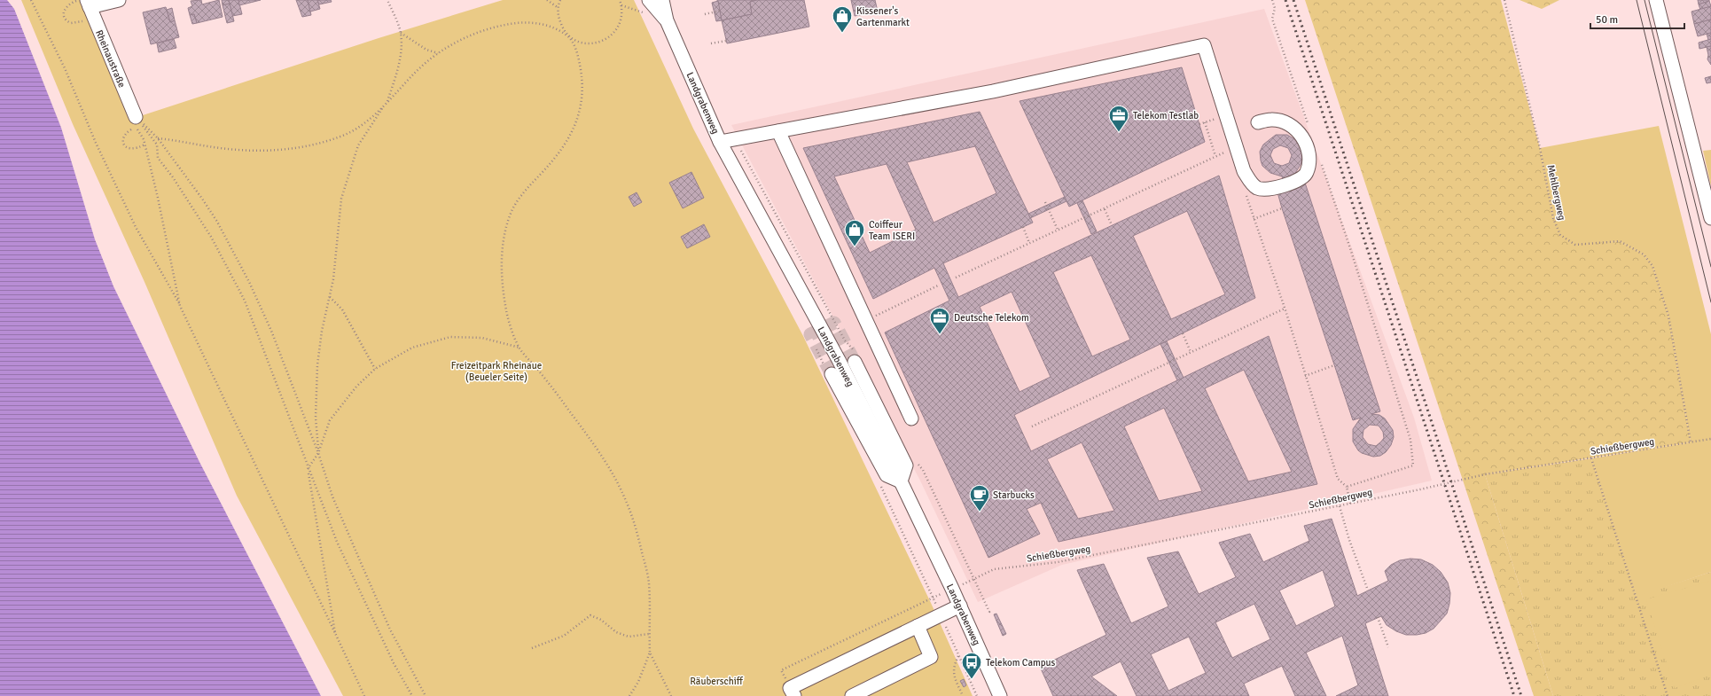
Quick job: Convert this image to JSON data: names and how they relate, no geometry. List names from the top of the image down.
{
  "streets": {
    "street": ["Rheinaustraße", "Landgrabenweg"],
    "path": ["Mehlbergweg", "Schießbergweg"]
  },
  "crossings": [
    ["Mehlbergweg", "Schießbergweg"]
  ],
  "parks": ["Freizeitpark Rheinaue (Beueler Seite)", "Räuberschiff"],
  "places": {
    "shop": ["Kissener's Gartenmarkt", "Coiffeur Team ISERI"],
    "office": ["Telekom Testlab", "Deutsche Telekom"],
    "cafe": ["Starbucks"],
    "bus stop": ["Telekom Campus"]
  },
  "scale_bar": "50 m"
}
